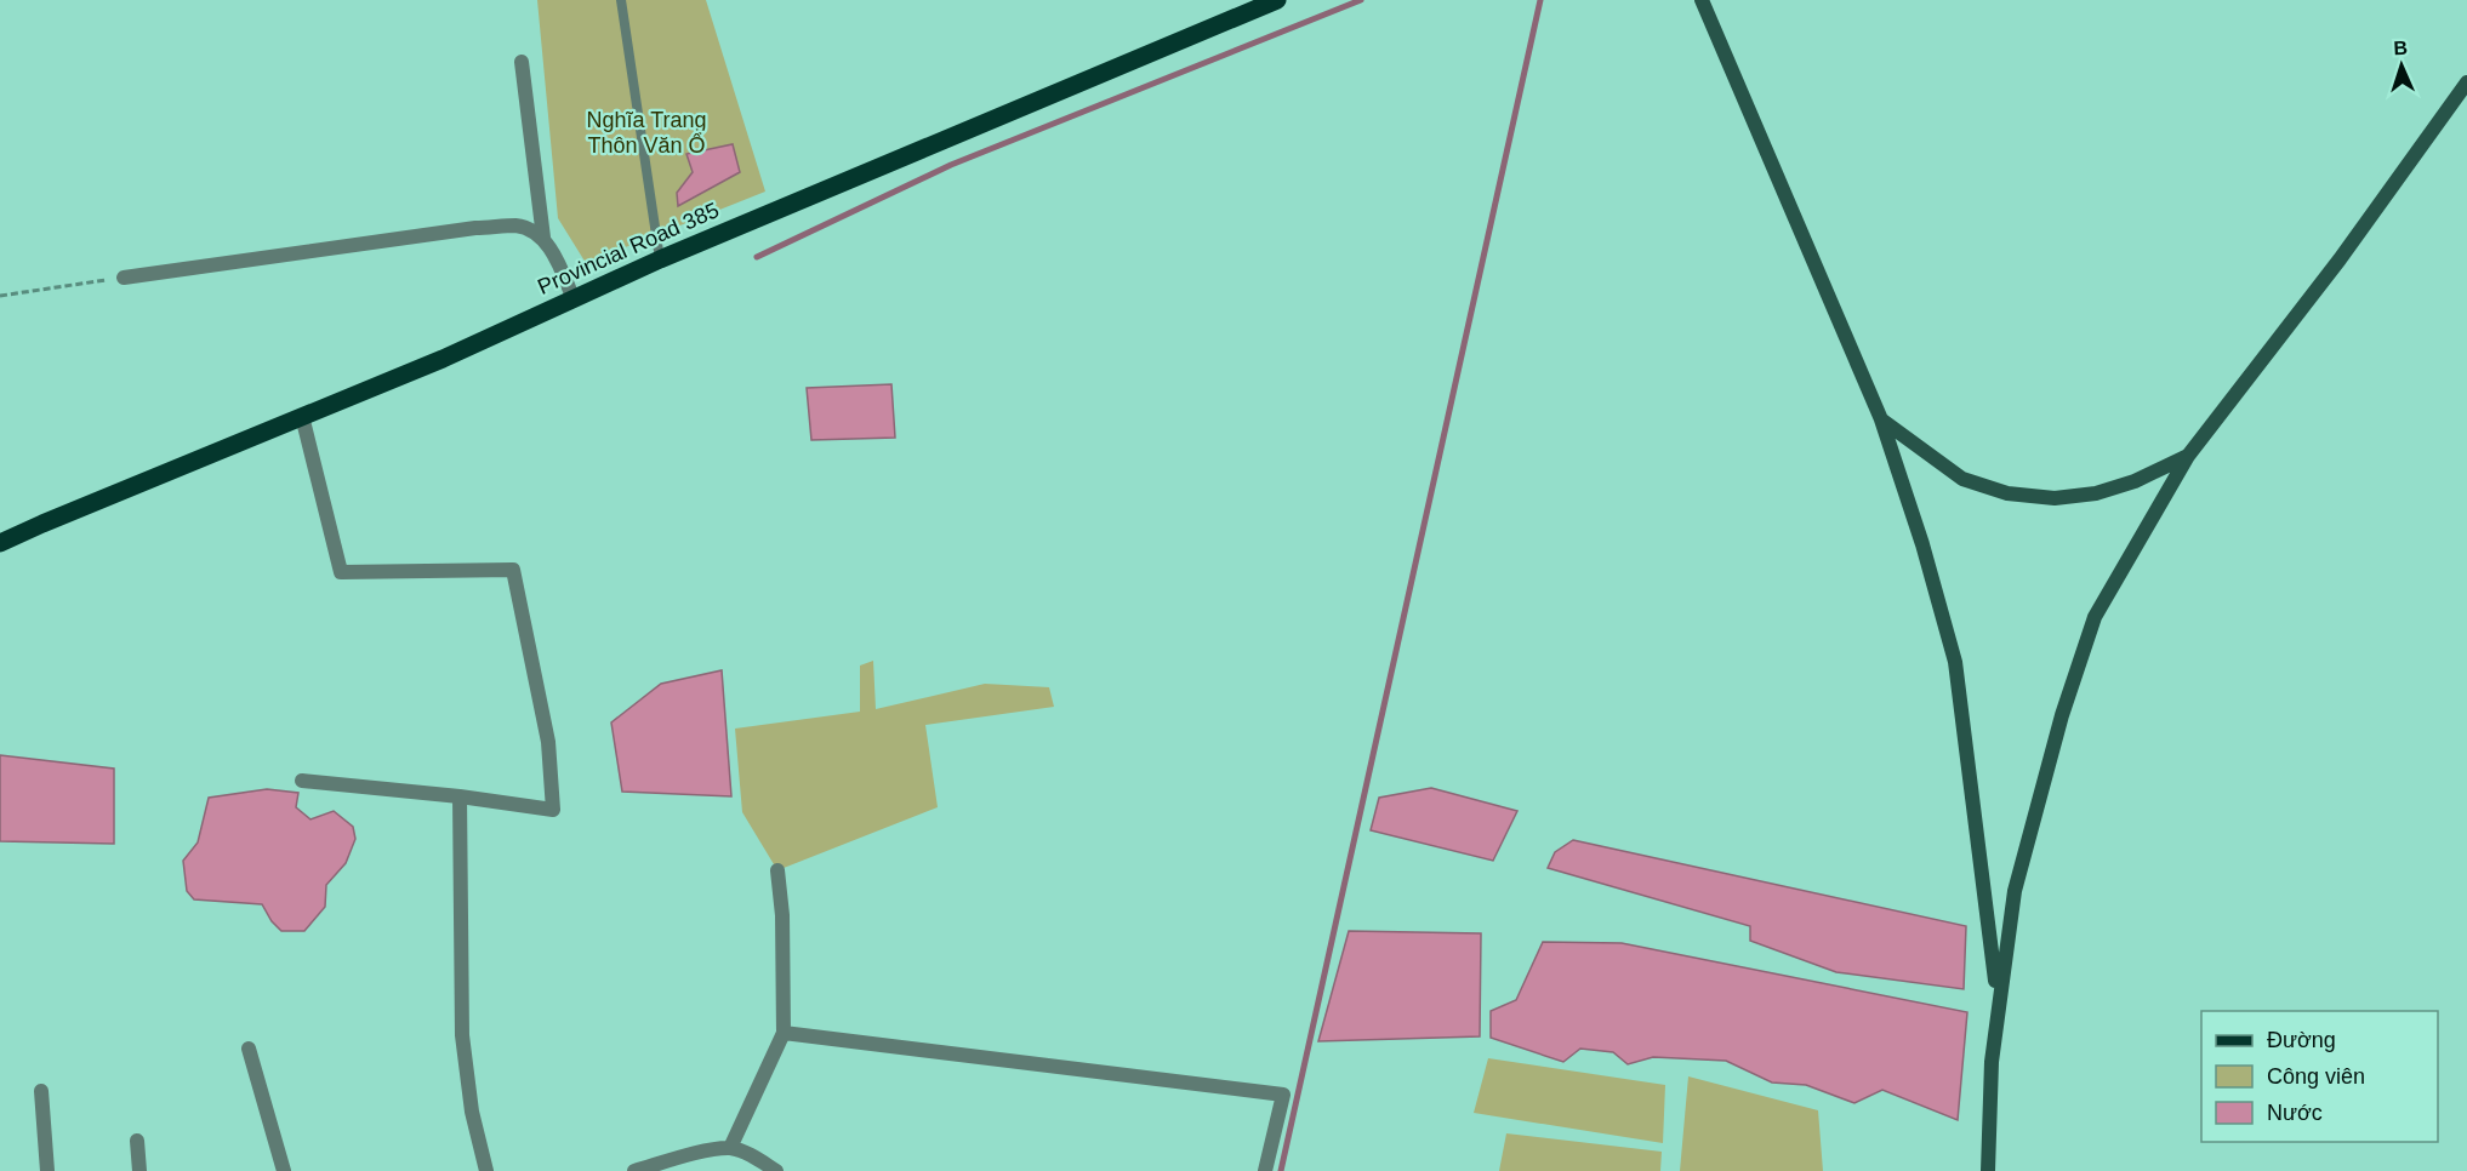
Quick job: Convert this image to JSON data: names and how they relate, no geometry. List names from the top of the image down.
{
  "streets": {
    "main road": ["Provincial Road 385"]
  },
  "parks": ["Nghĩa Trang Thôn Văn Ổ"],
  "legend": ["Đường", "Công viên", "Nước"],
  "north": "top"
}
